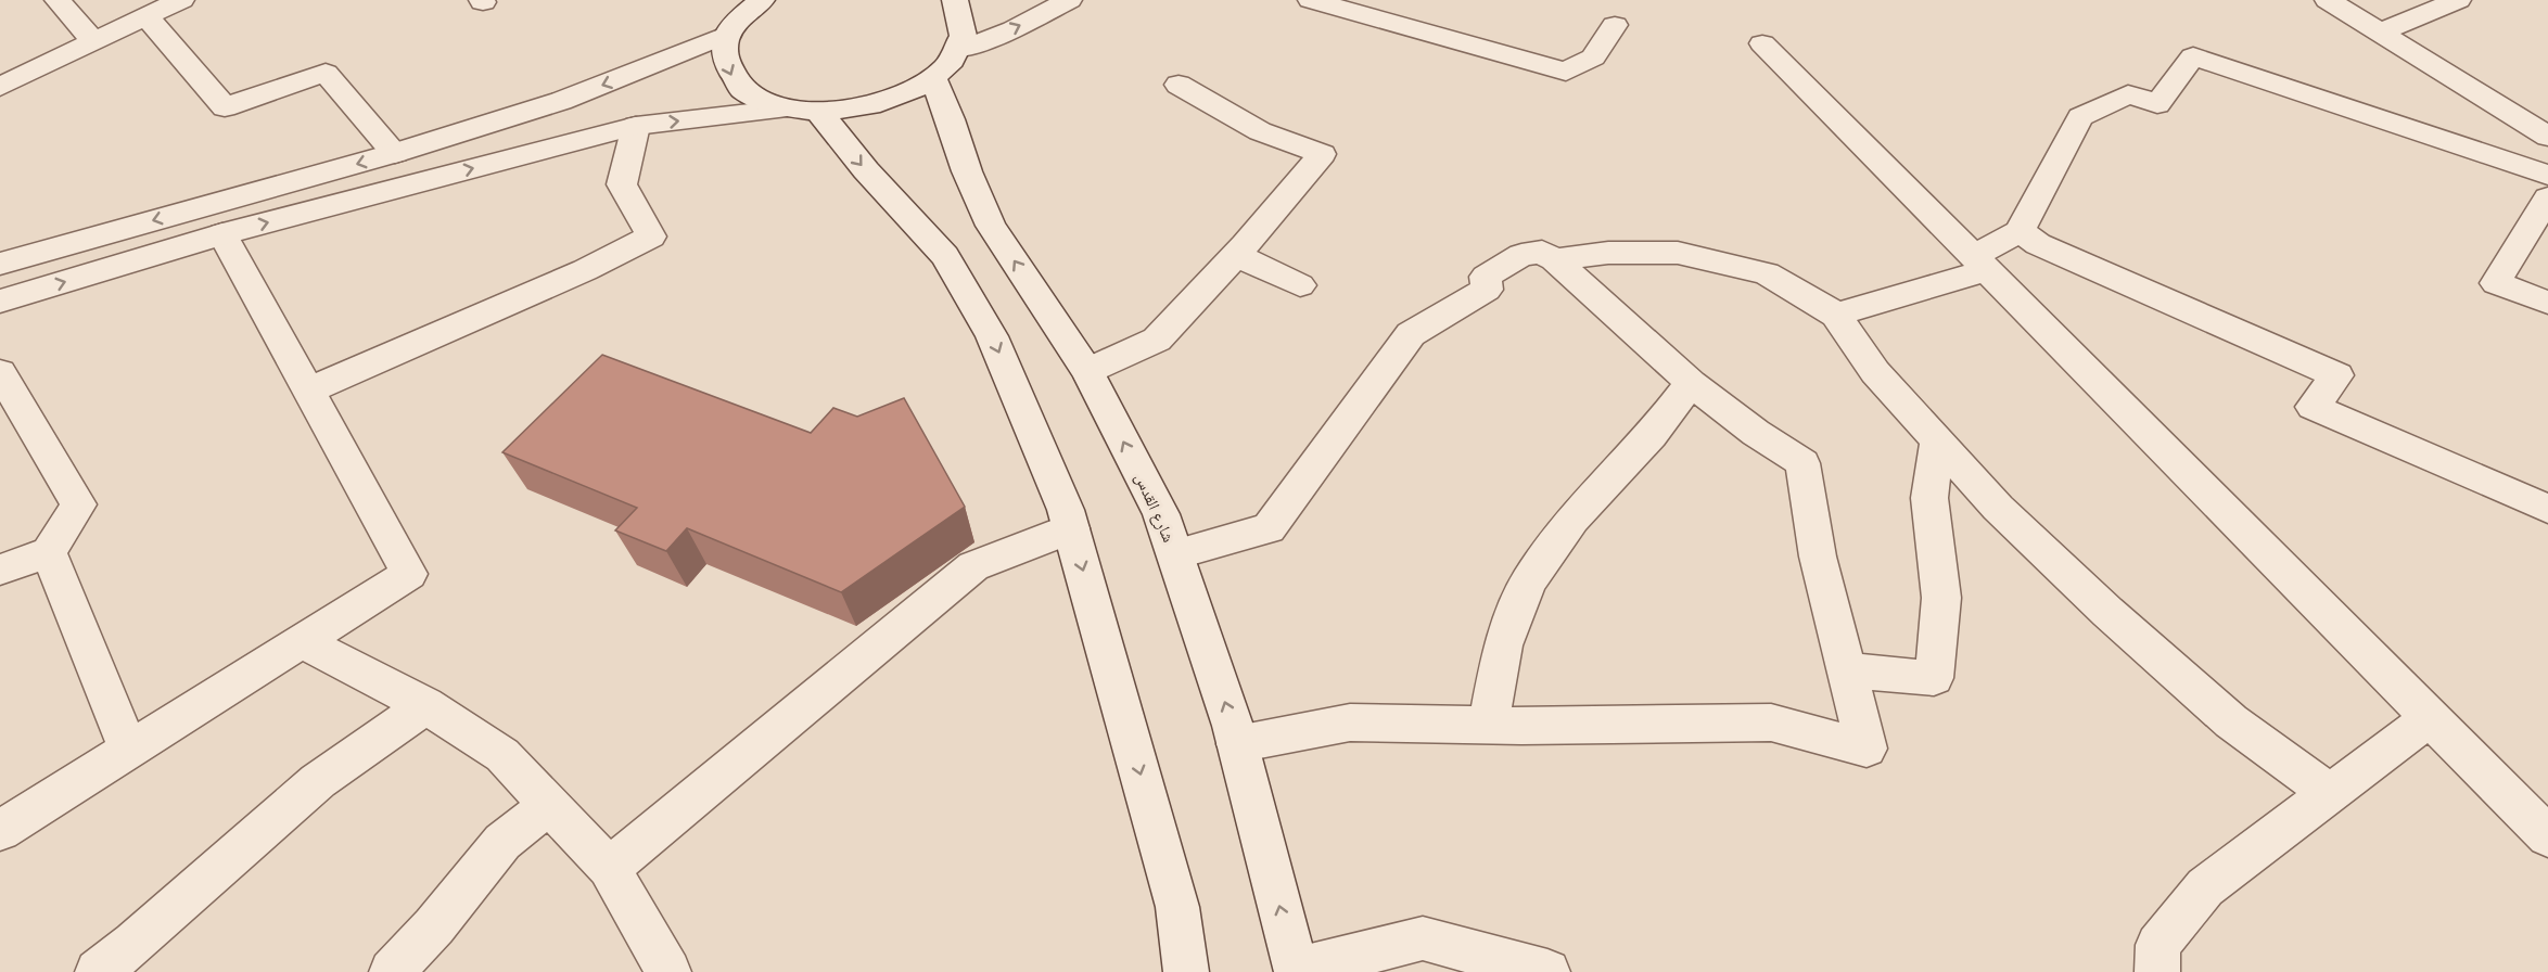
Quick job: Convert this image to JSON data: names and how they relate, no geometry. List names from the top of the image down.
{
  "streets": {
    "street": ["شارع القدس"]
  }
}
